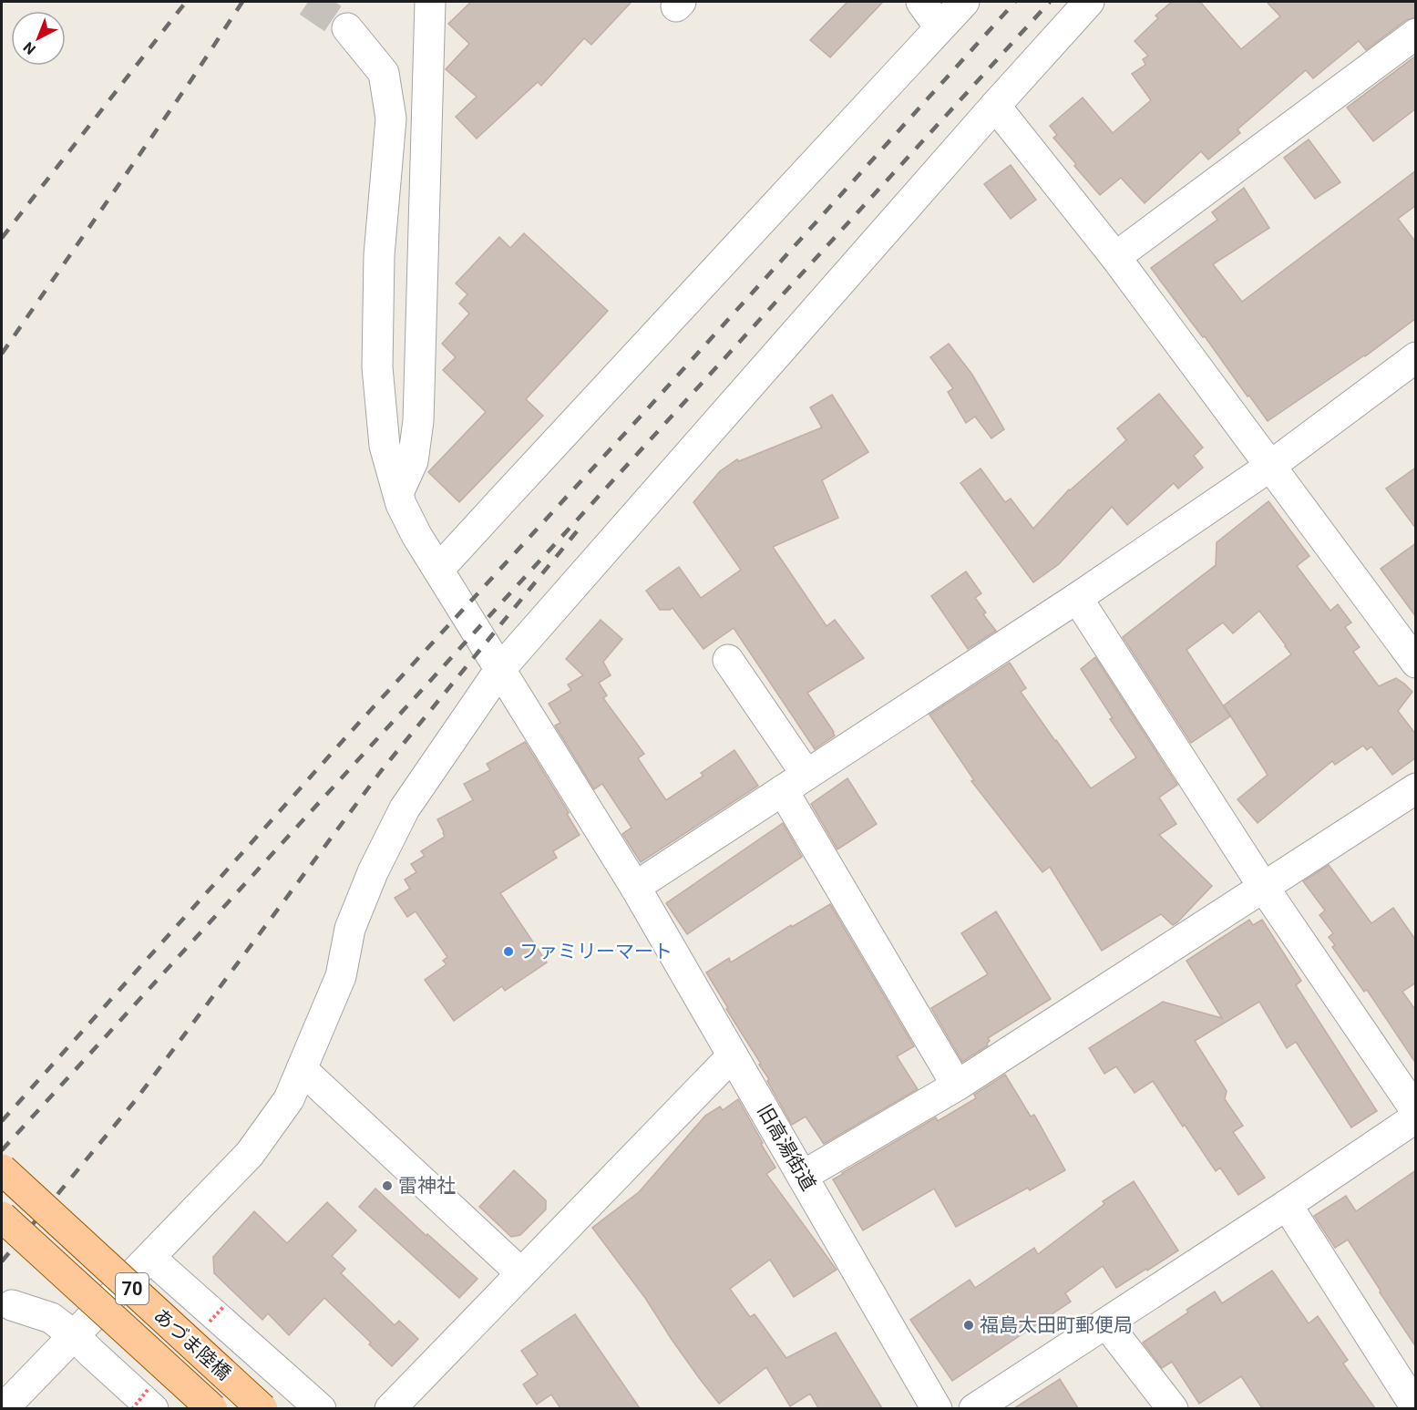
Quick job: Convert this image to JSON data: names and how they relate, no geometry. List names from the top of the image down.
{
  "streets": {
    "main road": ["70", "あづま陸橋"],
    "street": ["旧高湯街道"]
  },
  "places": ["ファミリーマート", "雷神社", "福島太田町郵便局"],
  "north": "bottom left"
}
